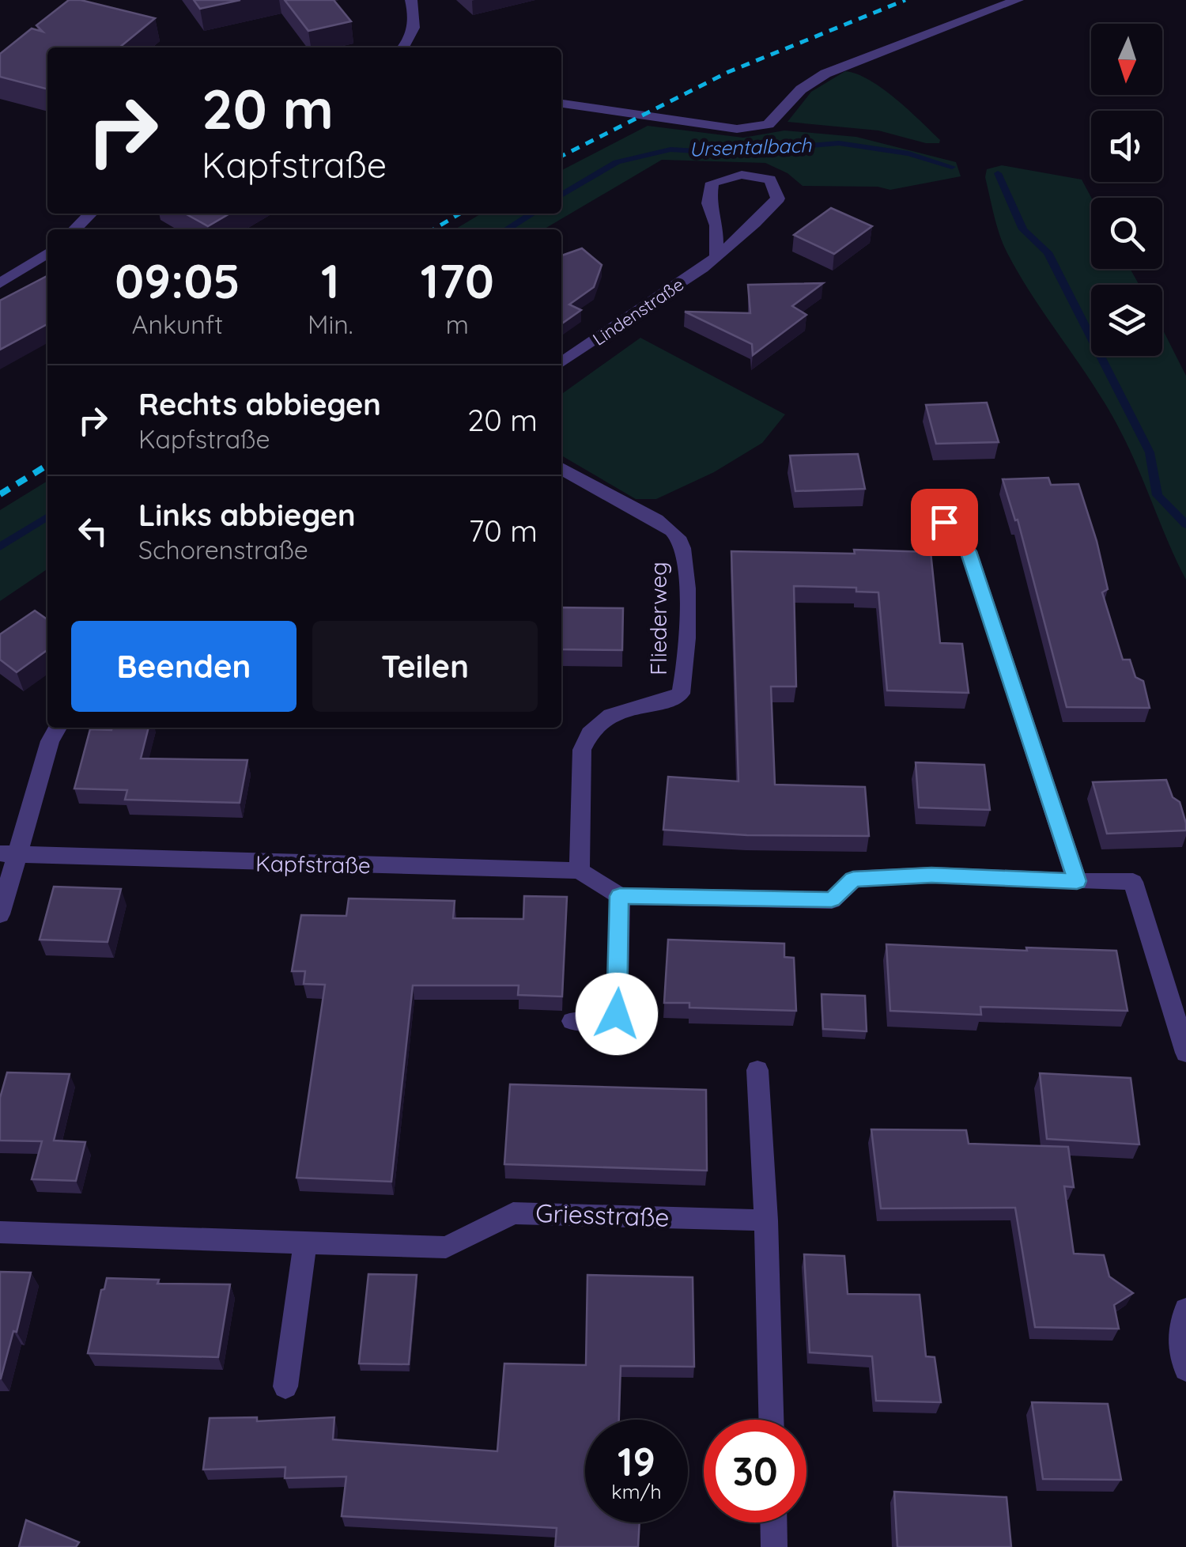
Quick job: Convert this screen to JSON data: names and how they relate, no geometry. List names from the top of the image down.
{
  "streets": {
    "street": [
      "Lindenstraße",
      "Fliederweg",
      "Kapfstraße",
      "Griesstraße"
    ]
  },
  "crossings": [
    ["Fliederweg", "Kapfstraße"]
  ],
  "water": ["Ursentalbach"],
  "north": "bottom",
  "page": {
    "turn": ["20 m", "Kapfstraße"],
    "eta": [
      "09:05",
      "Ankunft",
      "1",
      "Min.",
      "170",
      "m"
    ],
    "list": [
      {
        "name": "Rechts abbiegen",
        "note": "Kapfstraße",
        "value": "20 m"
      },
      {
        "name": "Links abbiegen",
        "note": "Schorenstraße",
        "value": "70 m"
      }
    ],
    "buttons": ["Beenden", "Teilen"],
    "speed": "19 km/h",
    "limit": "30"
  }
}
